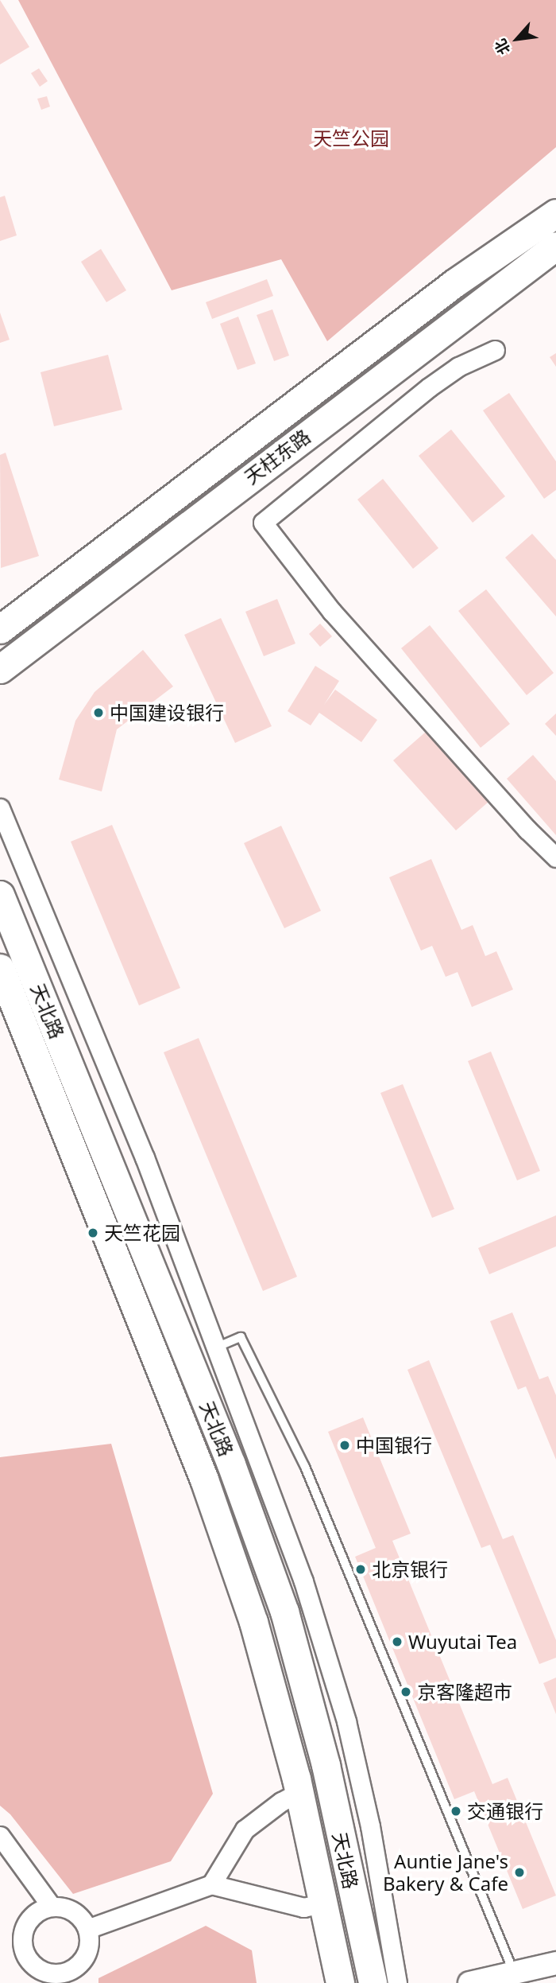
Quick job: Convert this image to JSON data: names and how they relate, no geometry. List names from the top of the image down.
{
  "streets": {
    "main road": ["天柱东路", "天北路"]
  },
  "parks": ["天竺公园"],
  "places": [
    "中国建设银行",
    "天竺花园",
    "中国银行",
    "北京银行",
    "Wuyutai Tea",
    "京客隆超市",
    "交通银行",
    "Auntie Jane's Bakery & Cafe"
  ],
  "north": "bottom left"
}
